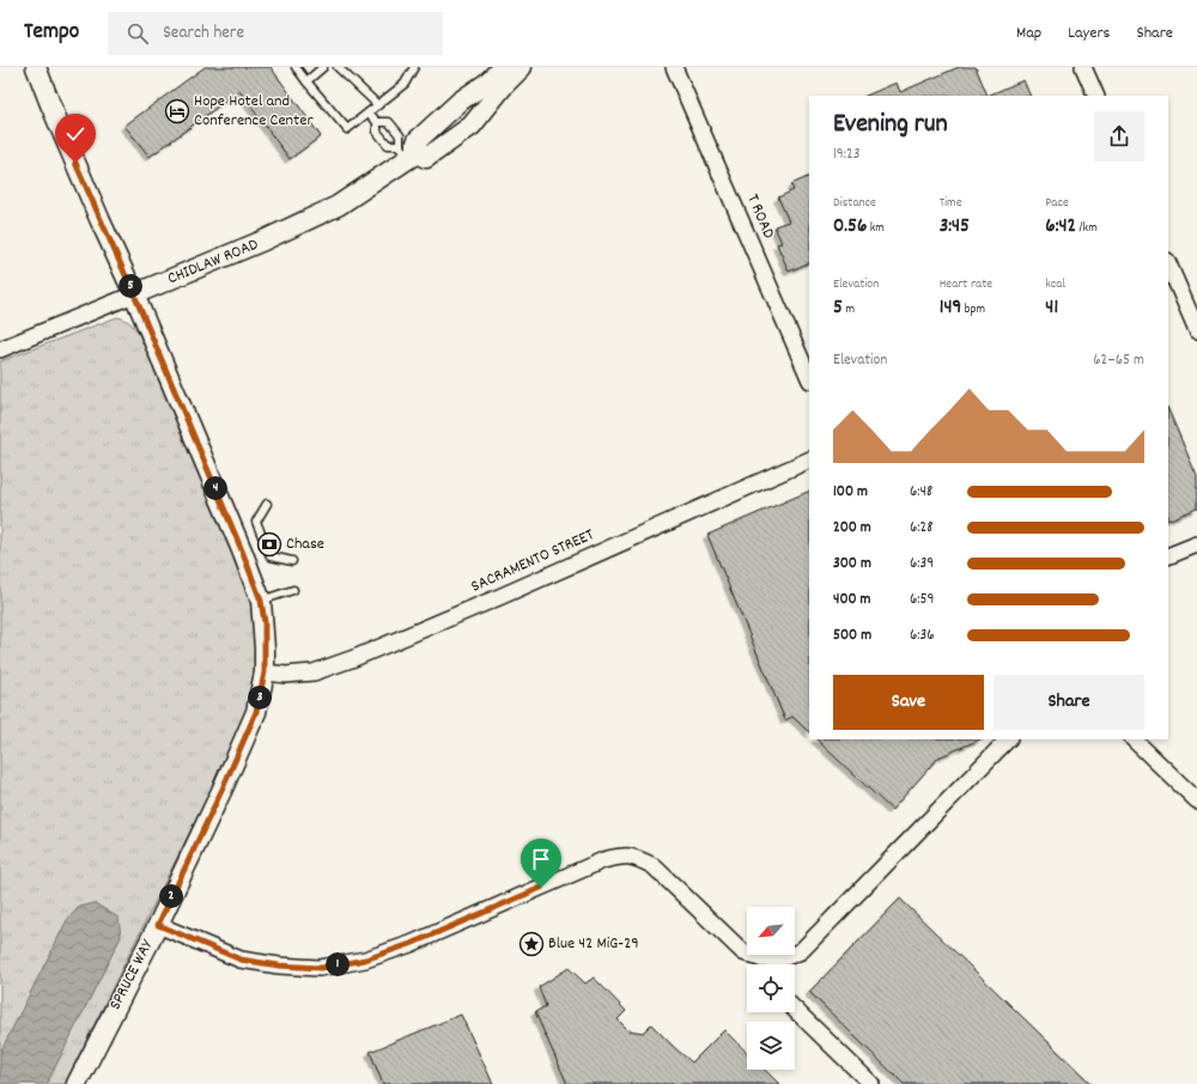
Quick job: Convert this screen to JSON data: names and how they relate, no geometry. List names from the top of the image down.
{
  "streets": {
    "street": [
      "T ROAD",
      "CHIDLAW ROAD",
      "SACRAMENTO STREET",
      "SPRUCE WAY"
    ]
  },
  "crossings": [
    ["CHIDLAW ROAD", "SPRUCE WAY"],
    ["SACRAMENTO STREET", "SPRUCE WAY"]
  ],
  "places": {
    "hotel": ["Hope Hotel and Conference Center"],
    "bank": ["Chase"],
    "place": ["Blue 42 MiG-29"]
  },
  "north": "bottom left",
  "page": {
    "header": "Tempo",
    "search": "Search here",
    "nav": ["Map", "Layers", "Share"],
    "heading": ["Evening run", "19:23"],
    "stats": [
      ["Distance", "0.56 km"],
      ["Time", "3:45"],
      ["Pace", "6:42 /km"],
      ["Elevation", "5 m"],
      ["Heart rate", "149 bpm"],
      ["kcal", "41"]
    ],
    "pins": [
      "5",
      "4",
      "3",
      "2",
      "1"
    ],
    "chart": ["Elevation", "62–65 m"],
    "list": [
      {
        "name": "100 m",
        "note": "6:48"
      },
      {
        "name": "200 m",
        "note": "6:28"
      },
      {
        "name": "300 m",
        "note": "6:39"
      },
      {
        "name": "400 m",
        "note": "6:59"
      },
      {
        "name": "500 m",
        "note": "6:36"
      }
    ],
    "buttons": ["Save", "Share"]
  }
}
